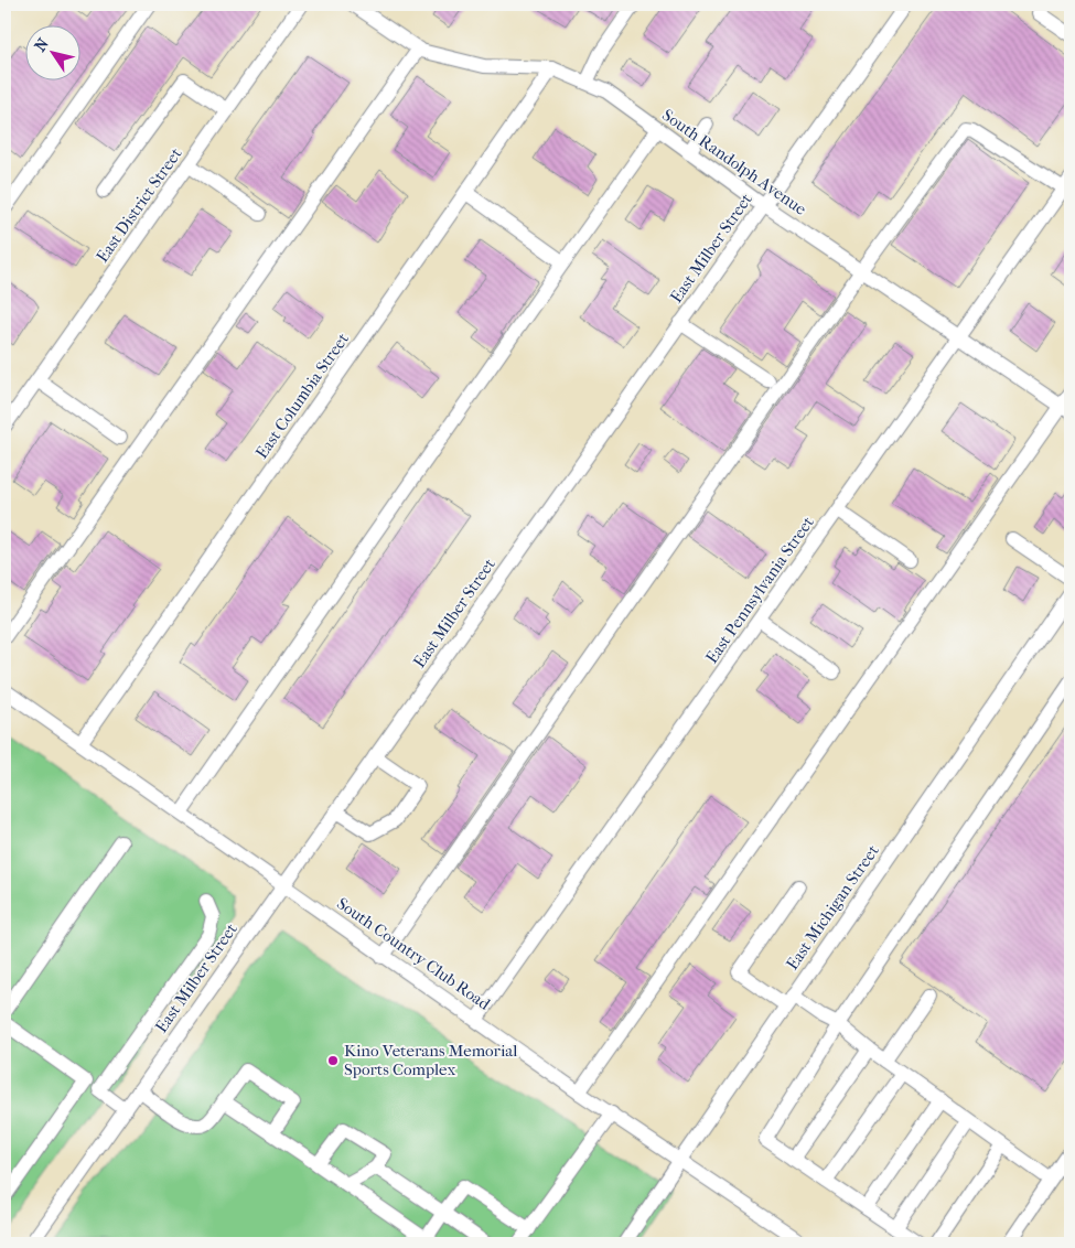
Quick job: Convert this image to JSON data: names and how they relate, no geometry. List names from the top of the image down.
{
  "streets": {
    "street": [
      "South Randolph Avenue",
      "East District Street",
      "East Milber Street",
      "East Columbia Street",
      "East Pennsylvania Street",
      "East Michigan Street",
      "South Country Club Road"
    ]
  },
  "crossings": [
    ["South Randolph Avenue", "East Milber Street"],
    ["South Randolph Avenue", "East Columbia Street"],
    ["South Randolph Avenue", "East Pennsylvania Street"],
    ["East Milber Street", "South Country Club Road"],
    ["East Columbia Street", "South Country Club Road"],
    ["East Pennsylvania Street", "South Country Club Road"],
    ["East Michigan Street", "South Country Club Road"]
  ],
  "places": ["Kino Veterans Memorial Sports Complex"],
  "north": "top left"
}
